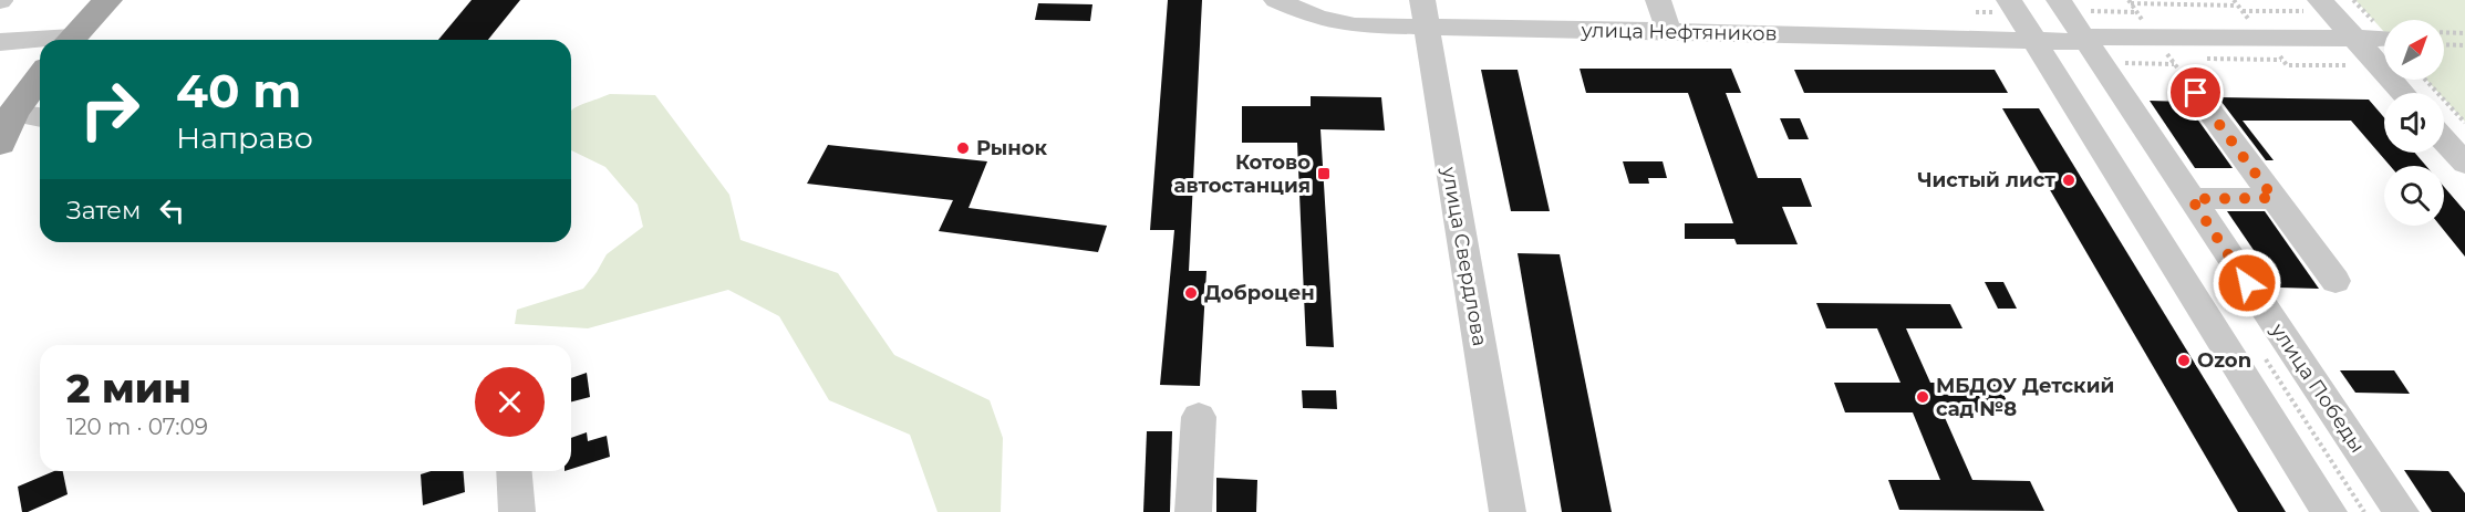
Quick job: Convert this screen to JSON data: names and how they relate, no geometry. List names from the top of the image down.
{
  "streets": {
    "street": ["улица Нефтяников", "улица Свердлова", "улица Победы"]
  },
  "crossings": [
    ["улица Нефтяников", "улица Свердлова"],
    ["улица Нефтяников", "улица Победы"]
  ],
  "places": {
    "other": [
      "Рынок",
      "Чистый лист",
      "Доброцен",
      "Ozon",
      "МБДОУ Детский сад №8"
    ],
    "transit": ["Котово автостанция"]
  },
  "north": "top right",
  "page": {
    "turn": ["40 m", "Направо"],
    "then": "Затем",
    "heading": ["2 мин", "120 m · 07:09"]
  }
}
